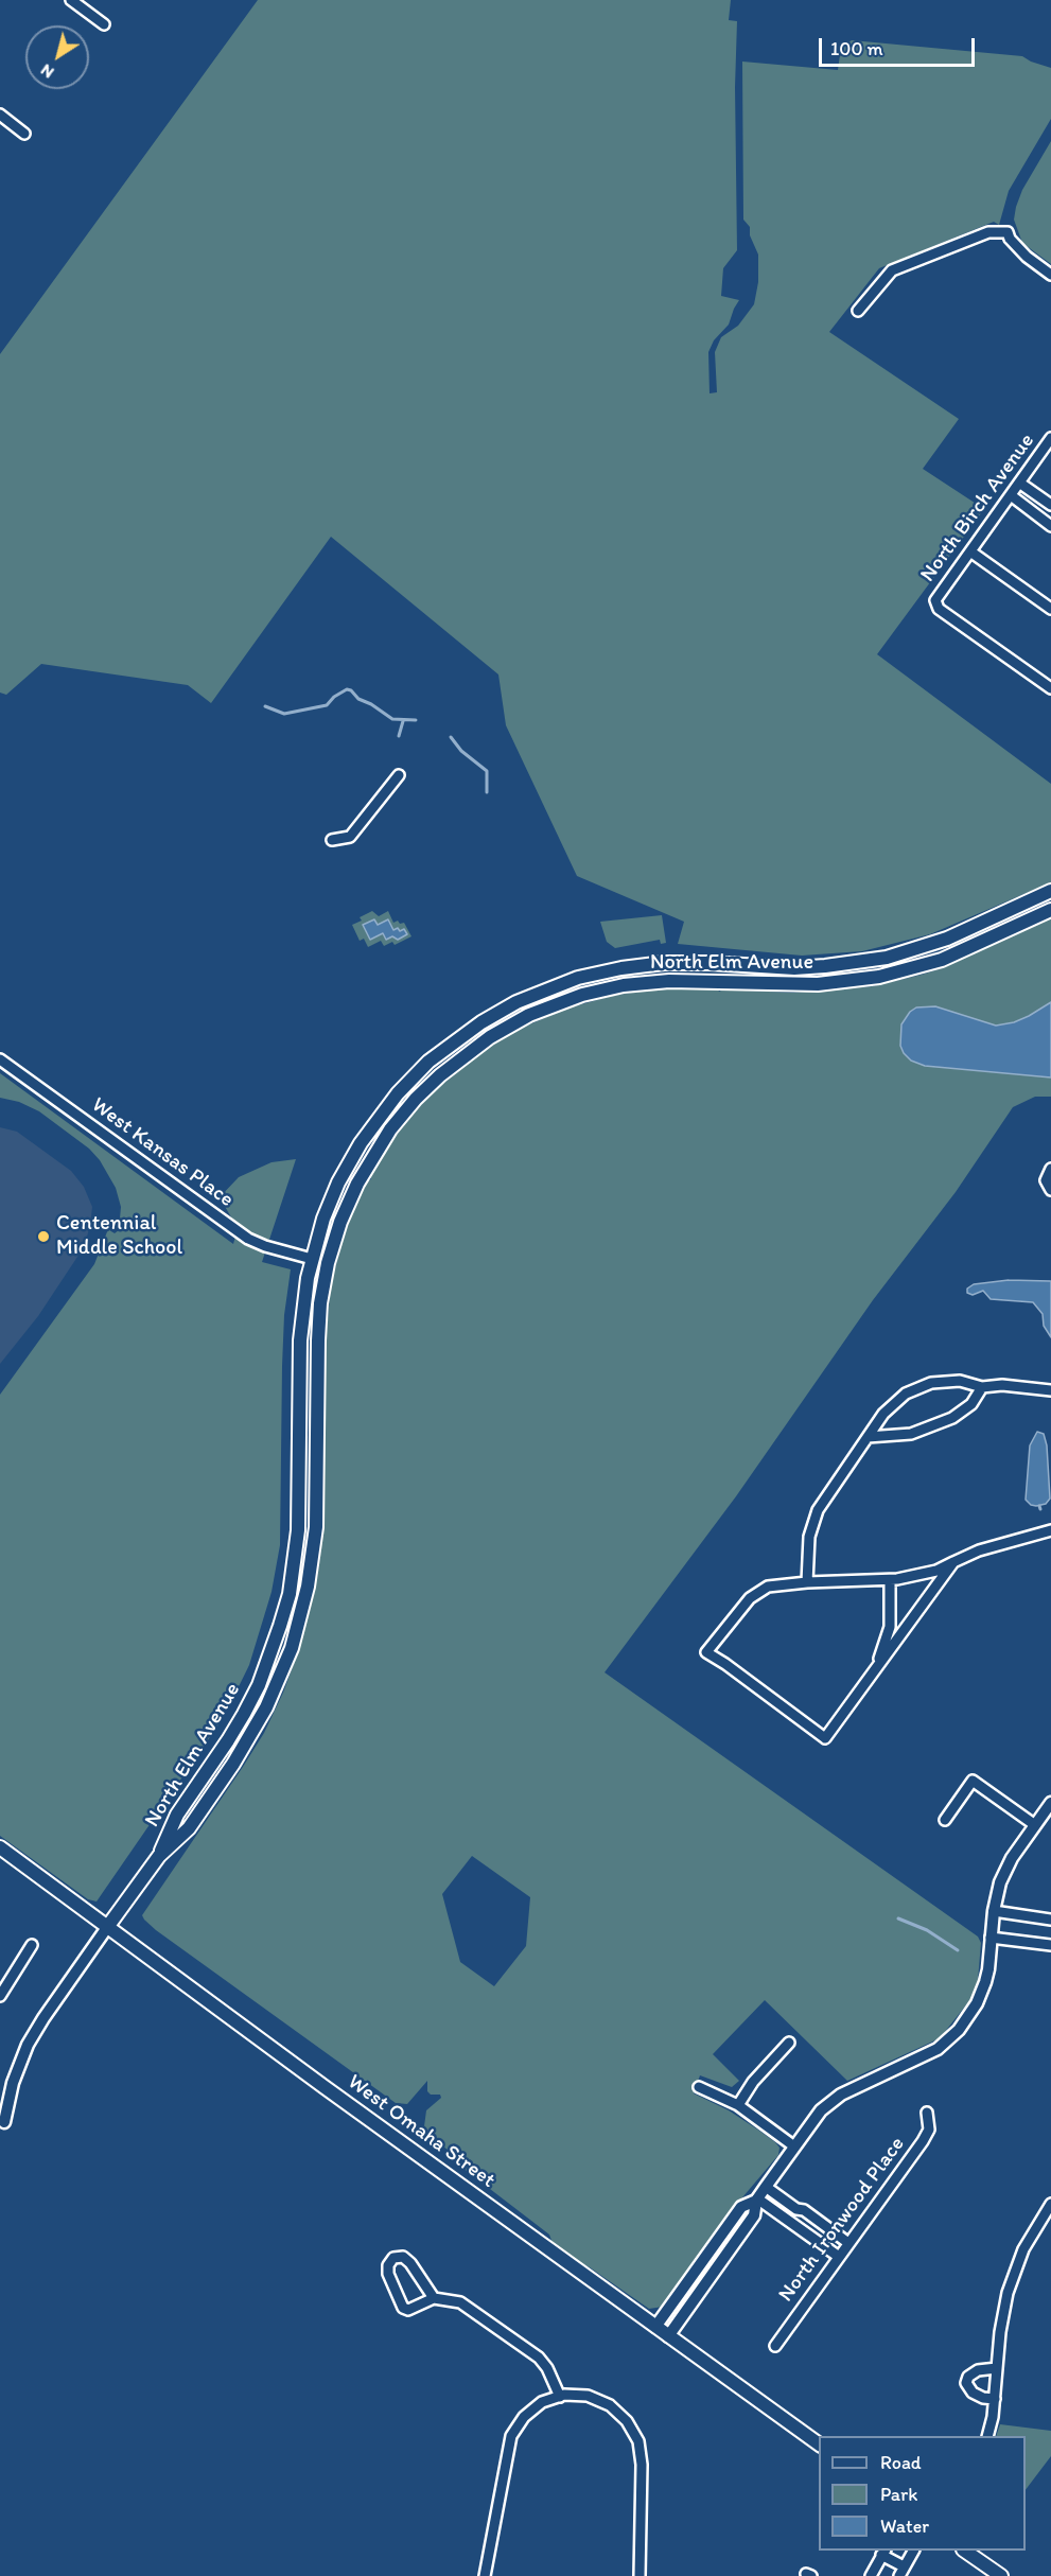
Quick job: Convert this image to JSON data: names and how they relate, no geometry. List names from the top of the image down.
{
  "streets": {
    "main road": ["North Elm Avenue", "West Omaha Street"],
    "street": ["North Birch Avenue", "West Kansas Place", "North Ironwood Place"]
  },
  "crossings": [
    ["North Elm Avenue", "West Kansas Place"]
  ],
  "places": ["Centennial Middle School"],
  "legend": ["Road", "Park", "Water"],
  "scale_bar": "100 m",
  "north": "bottom left"
}
